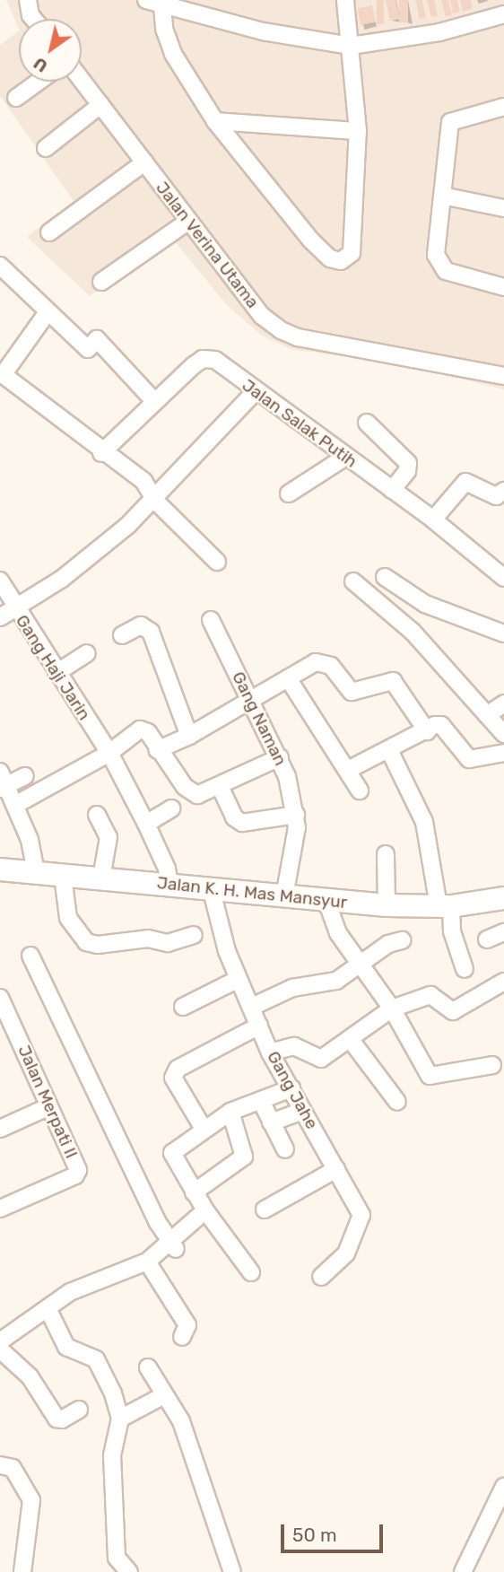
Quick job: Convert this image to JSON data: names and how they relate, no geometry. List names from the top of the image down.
{
  "streets": {
    "street": [
      "Jalan Verina Utama",
      "Jalan Salak Putih",
      "Gang Haji Jarin",
      "Gang Naman",
      "Jalan K. H. Mas Mansyur",
      "Gang Jahe",
      "Jalan Merpati II"
    ]
  },
  "crossings": [
    ["Gang Haji Jarin", "Jalan K. H. Mas Mansyur"],
    ["Gang Naman", "Jalan K. H. Mas Mansyur"],
    ["Jalan K. H. Mas Mansyur", "Gang Jahe"]
  ],
  "scale_bar": "50 m",
  "north": "bottom left"
}
